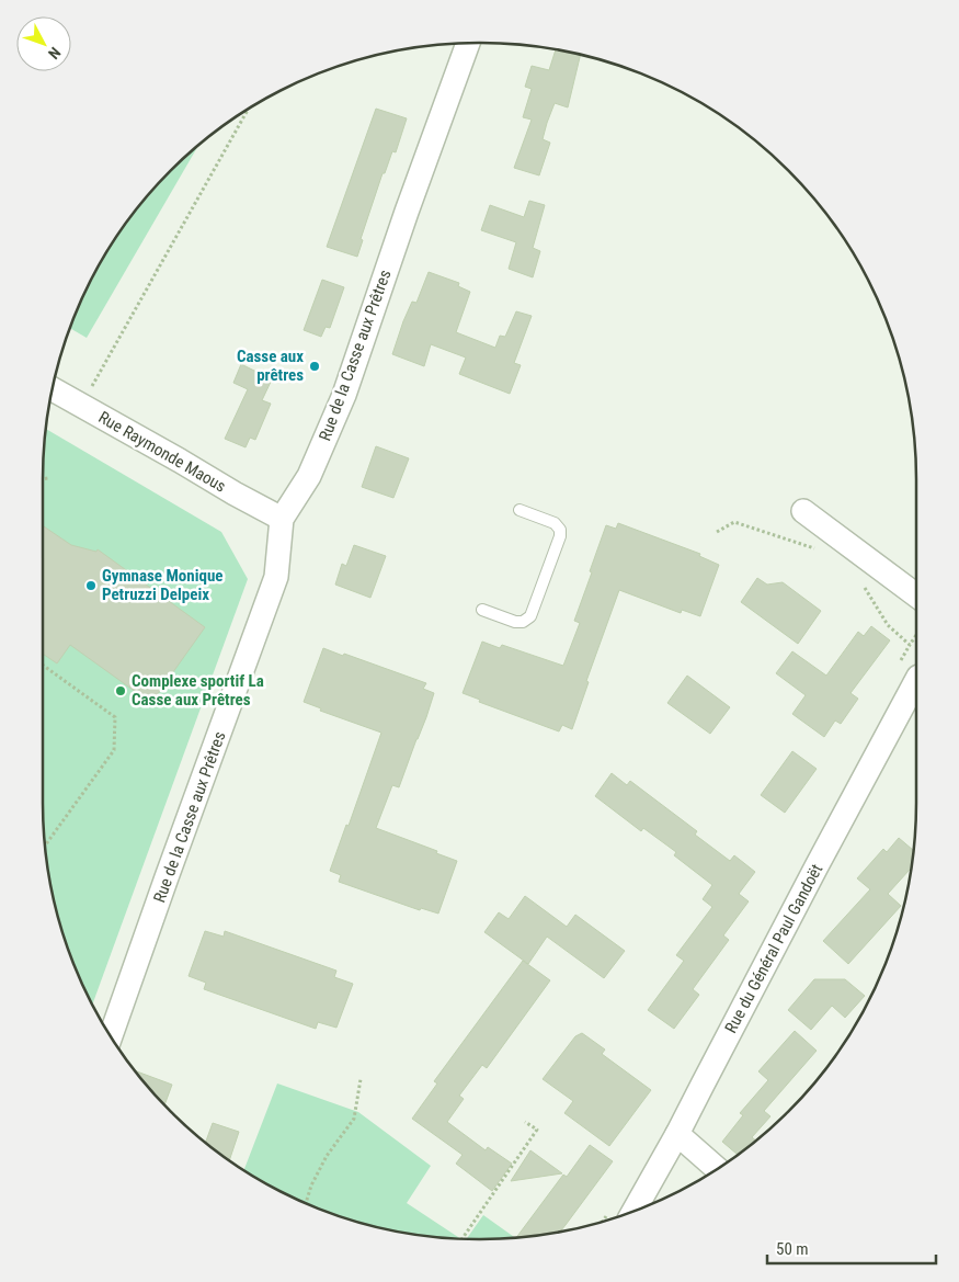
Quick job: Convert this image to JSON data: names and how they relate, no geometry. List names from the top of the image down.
{
  "streets": {
    "street": ["Rue de la Casse aux Prêtres", "Rue Raymonde Maous", "Rue du Général Paul Gandoët"]
  },
  "crossings": [
    ["Rue de la Casse aux Prêtres", "Rue Raymonde Maous"]
  ],
  "places": ["Casse aux prêtres", "Gymnase Monique Petruzzi Delpeix", "Complexe sportif La Casse aux Prêtres"],
  "scale_bar": "50 m",
  "north": "bottom right"
}
